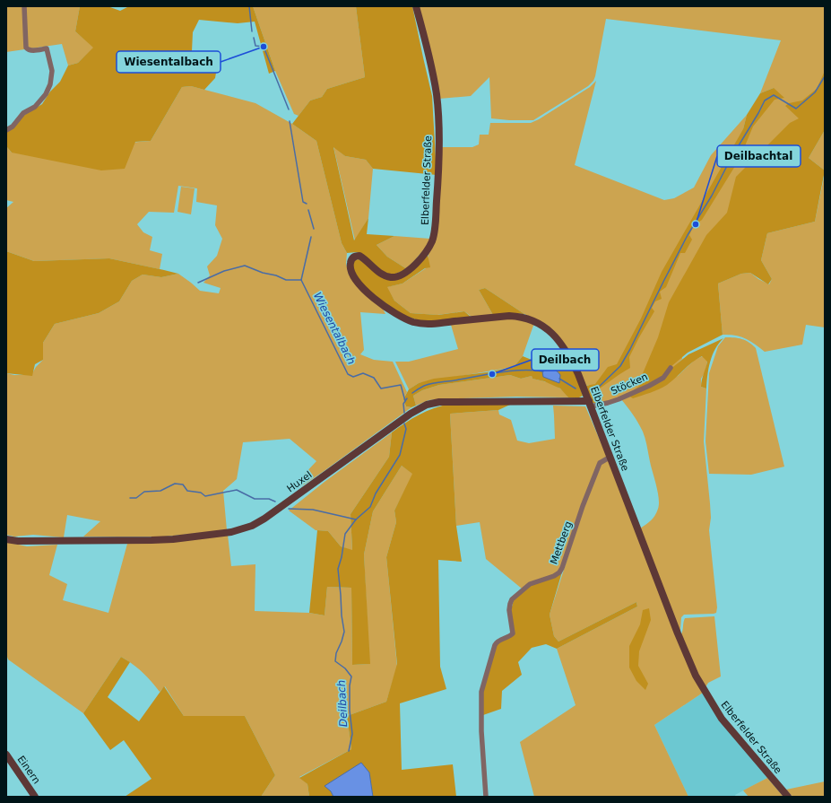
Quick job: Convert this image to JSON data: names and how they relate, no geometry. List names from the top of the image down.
{
  "streets": {
    "main road": ["Elberfelder Straße", "Huxel", "Einern"],
    "street": ["Stöcken", "Mettberg"]
  },
  "crossings": [
    ["Elberfelder Straße", "Stöcken"],
    ["Elberfelder Straße", "Huxel"],
    ["Elberfelder Straße", "Mettberg"],
    ["Stöcken", "Huxel"]
  ],
  "water": ["Wiesentalbach", "Deilbach"],
  "places": ["Wiesentalbach", "Deilbachtal", "Deilbach"]
}
